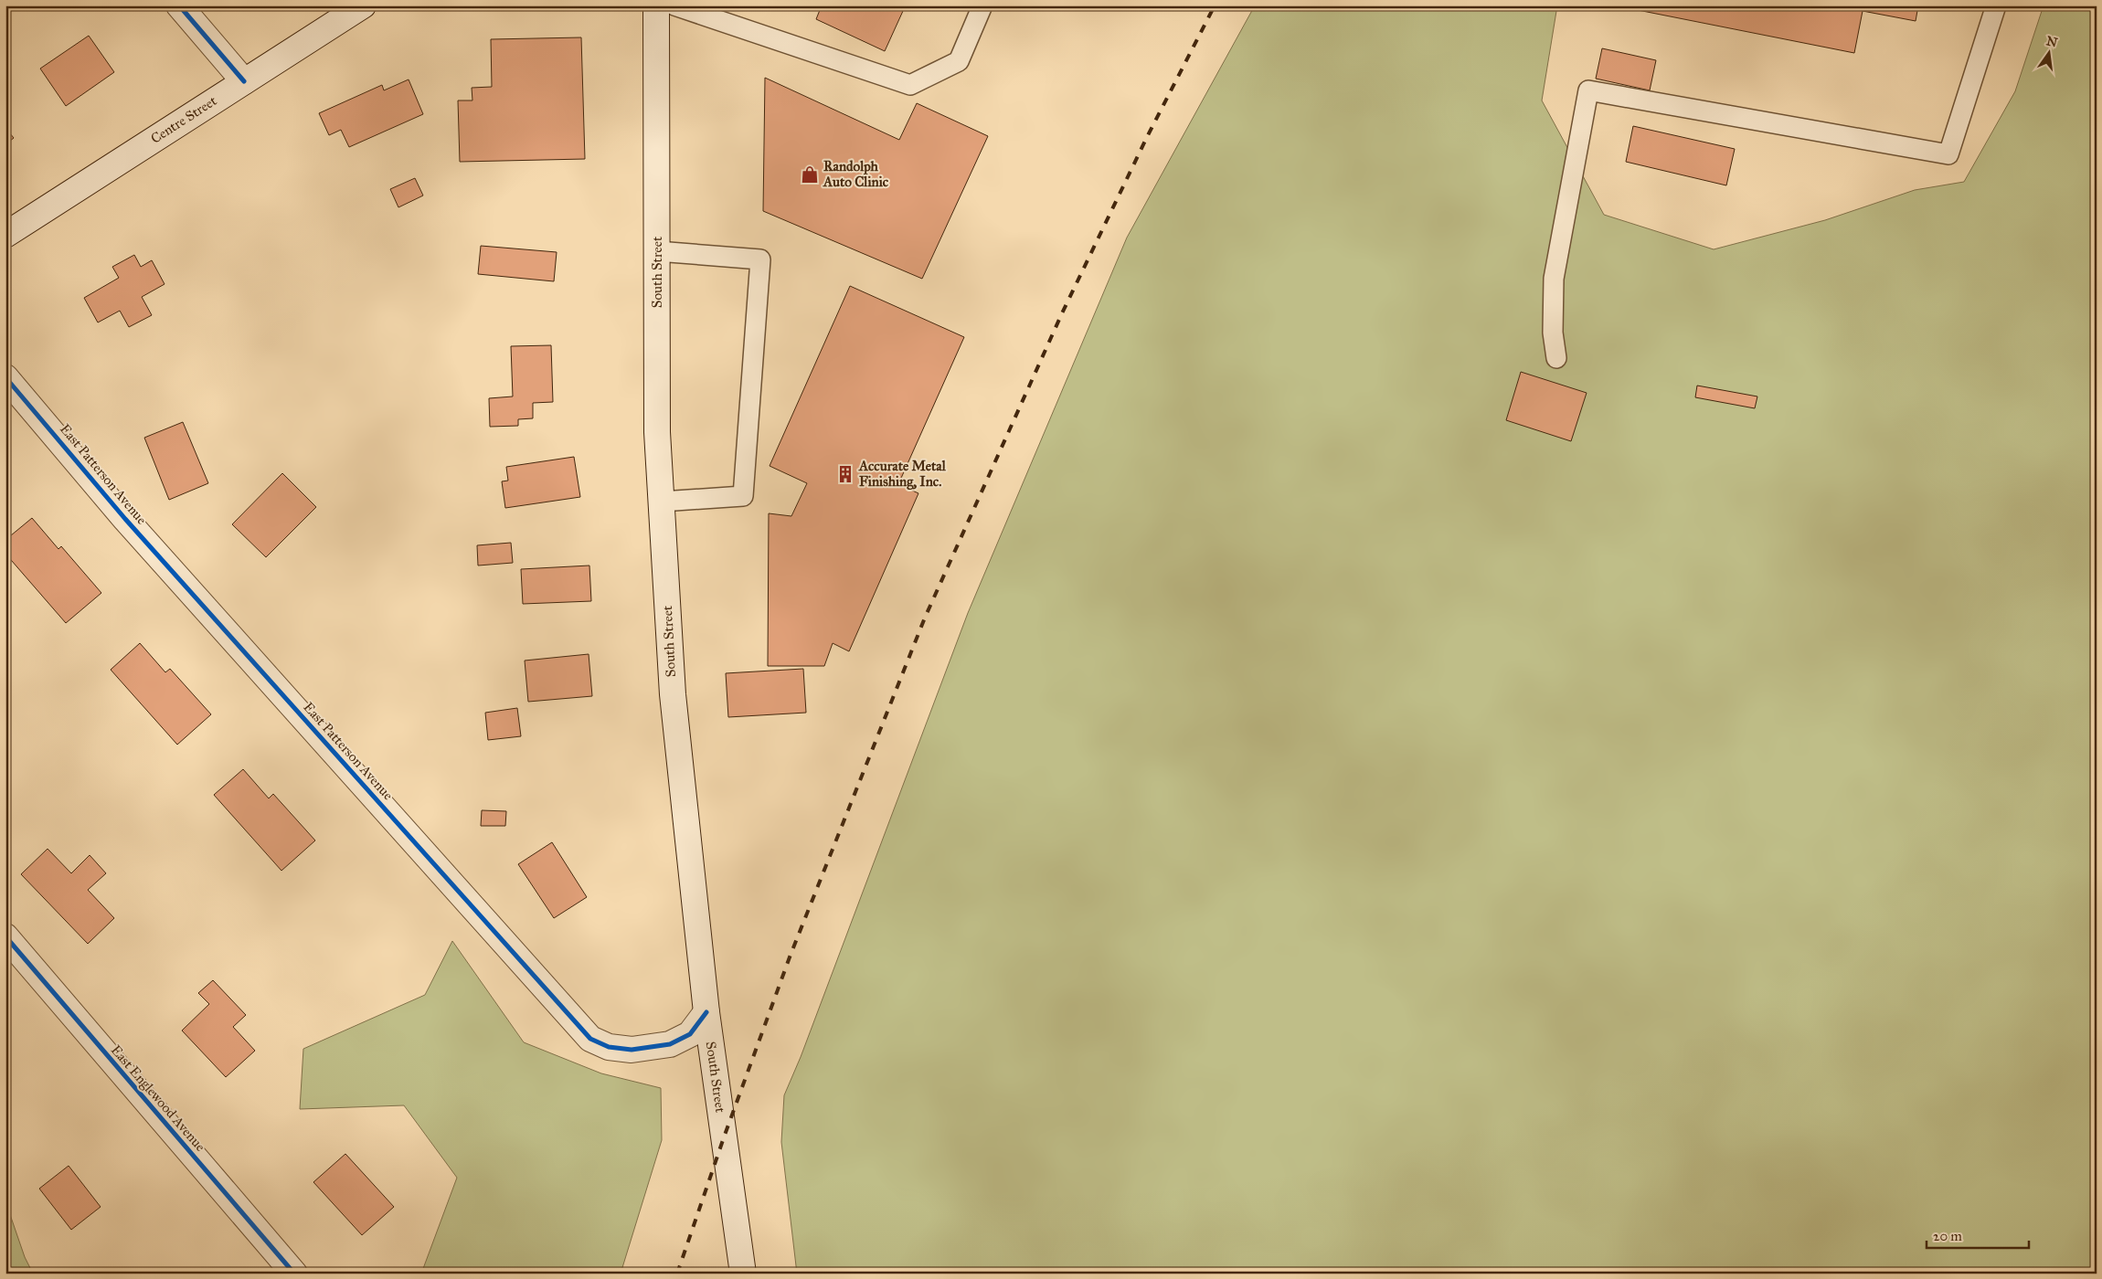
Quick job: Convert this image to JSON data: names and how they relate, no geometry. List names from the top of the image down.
{
  "streets": {
    "main road": [
      "Centre Street",
      "South Street",
      "East Patterson Avenue",
      "East Englewood Avenue"
    ]
  },
  "crossings": [
    ["South Street", "East Patterson Avenue"]
  ],
  "places": {
    "shop": ["Randolph Auto Clinic"],
    "building": ["Accurate Metal Finishing, Inc."]
  },
  "scale_bar": "20 m",
  "north": "top"
}
